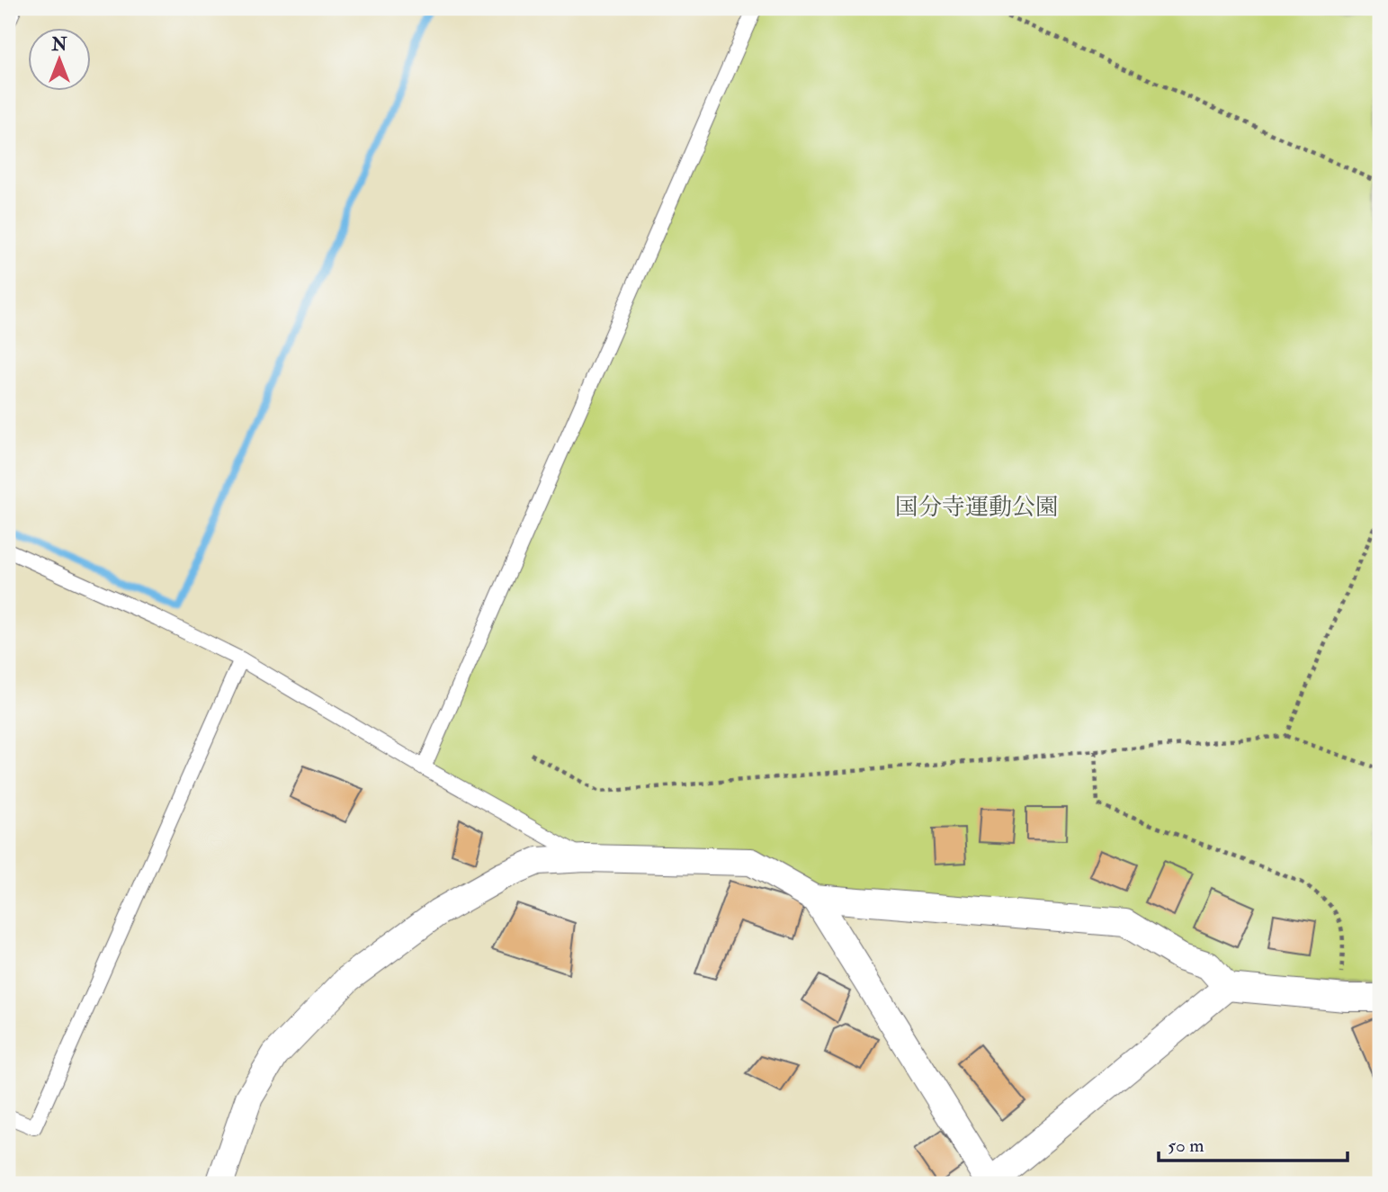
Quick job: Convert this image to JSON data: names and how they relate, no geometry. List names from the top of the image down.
{
  "parks": ["国分寺運動公園"],
  "scale_bar": "50 m",
  "north": "top"
}
